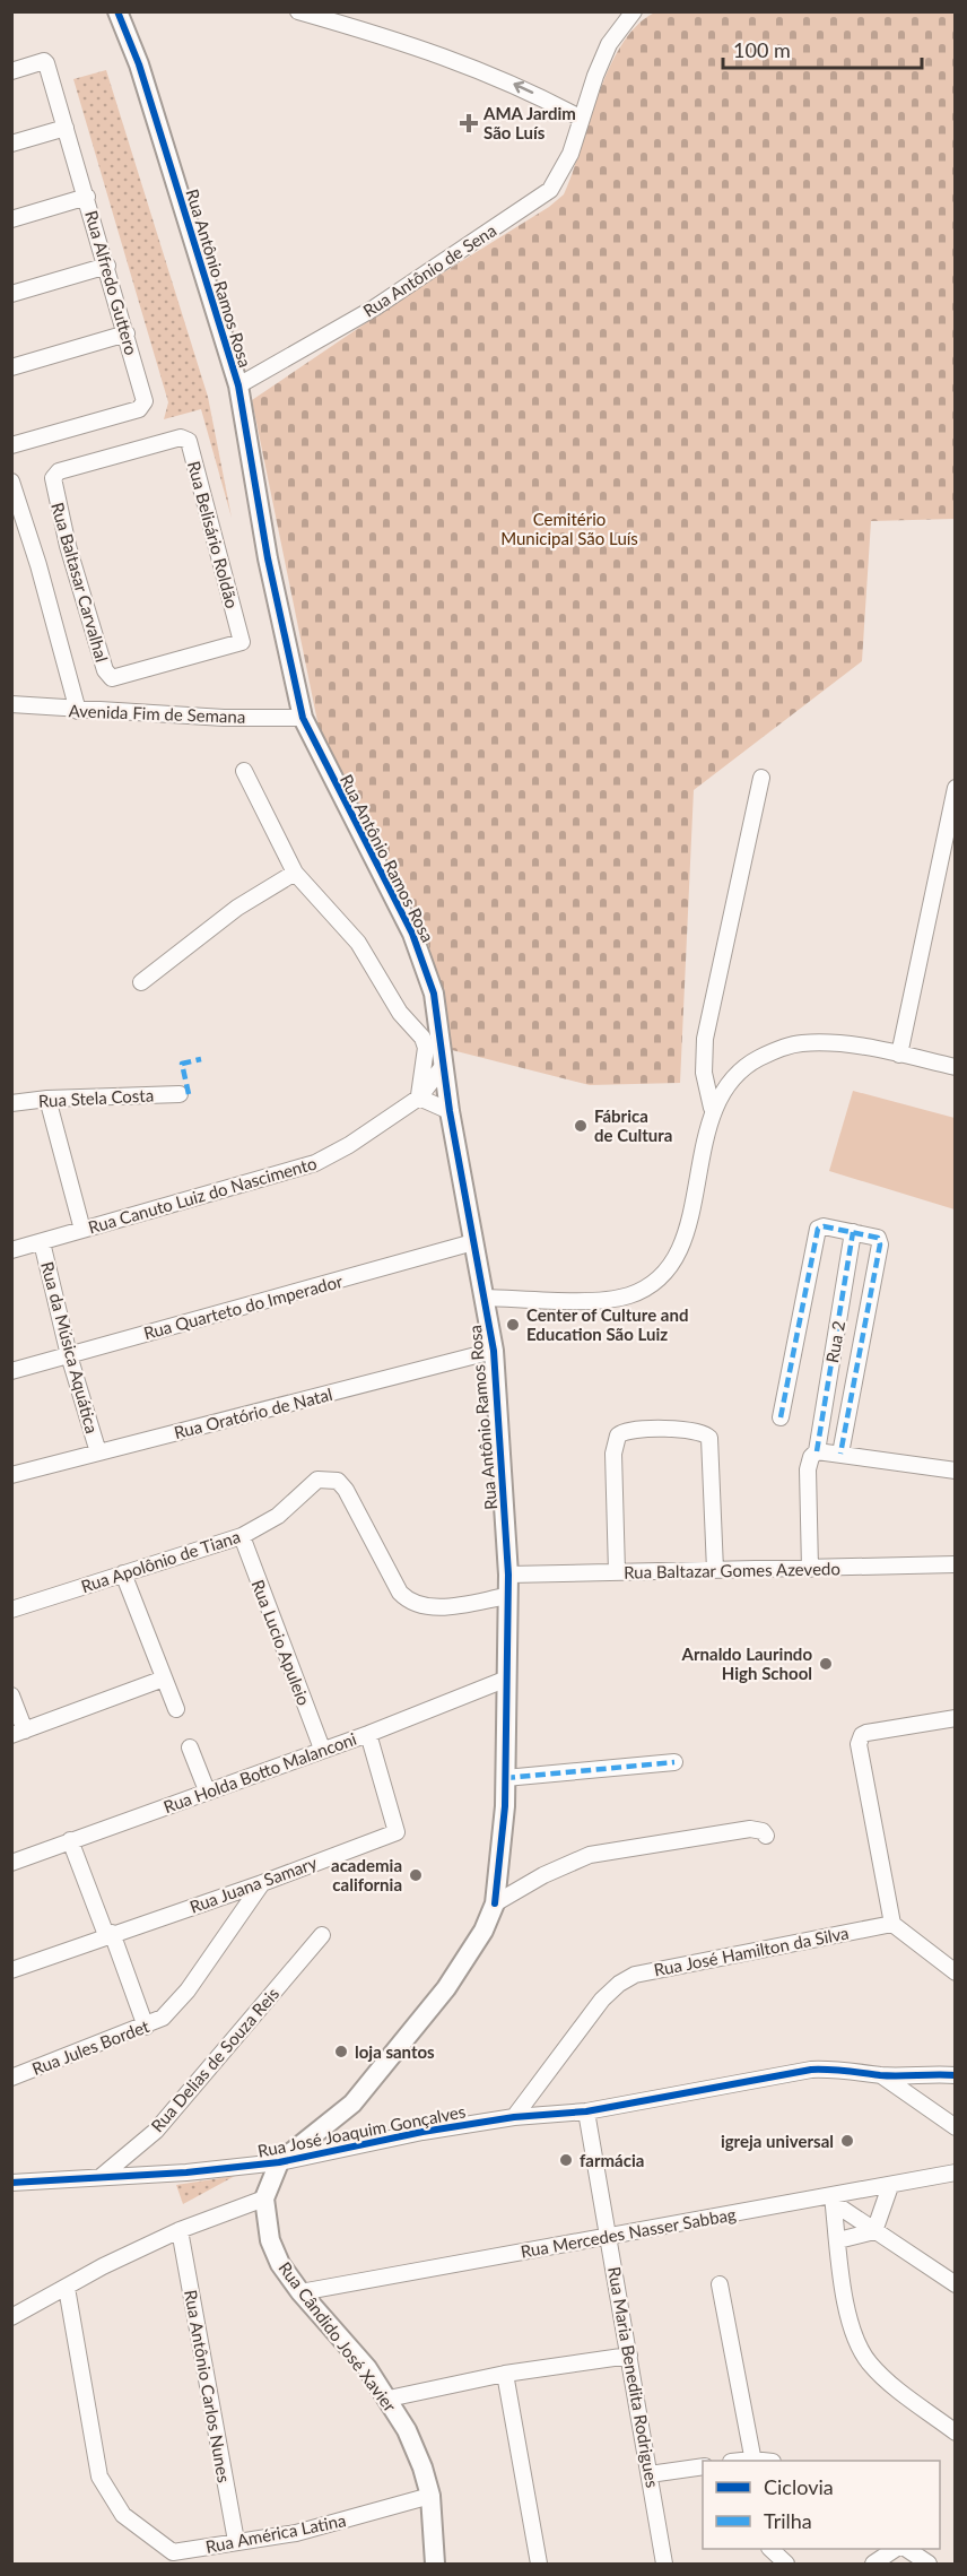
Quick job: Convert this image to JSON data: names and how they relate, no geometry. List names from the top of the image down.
{
  "streets": {
    "main road": ["Rua Antônio Ramos Rosa", "Rua Cândido José Xavier"],
    "street": [
      "Rua Antônio de Sena",
      "Rua Alfredo Guttero",
      "Rua Belisário Roldão",
      "Rua Baltasar Carvalhal",
      "Avenida Fim de Semana",
      "Rua Stela Costa",
      "Rua Canuto Luiz do Nascimento",
      "Rua Quarteto do Imperador",
      "Rua 2",
      "Rua da Música Aquática",
      "Rua Oratório de Natal",
      "Rua Apolônio de Tiana",
      "Rua Baltazar Gomes Azevedo",
      "Rua Lucio Apuleio",
      "Rua Holda Botto Malanconi",
      "Rua Juana Samary",
      "Rua José Hamilton da Silva",
      "Rua Jules Bordet",
      "Rua Delias de Souza Reis",
      "Rua José Joaquim Gonçalves",
      "Rua Mercedes Nasser Sabbag",
      "Rua Maria Benedita Rodrigues",
      "Rua Antônio Carlos Nunes",
      "Rua América Latina"
    ]
  },
  "crossings": [
    ["Rua Antônio de Sena", "Rua Antônio Ramos Rosa"],
    ["Rua Antônio Ramos Rosa", "Avenida Fim de Semana"],
    ["Rua Antônio Ramos Rosa", "Rua Canuto Luiz do Nascimento"],
    ["Rua Antônio Ramos Rosa", "Rua Quarteto do Imperador"],
    ["Rua Antônio Ramos Rosa", "Rua Oratório de Natal"],
    ["Rua Antônio Ramos Rosa", "Rua Apolônio de Tiana"],
    ["Rua Antônio Ramos Rosa", "Rua Baltazar Gomes Azevedo"],
    ["Rua Antônio Ramos Rosa", "Rua Holda Botto Malanconi"],
    ["Rua Antônio Ramos Rosa", "Rua Cândido José Xavier"],
    ["Rua Belisário Roldão", "Rua Baltasar Carvalhal"],
    ["Rua Canuto Luiz do Nascimento", "Rua da Música Aquática"],
    ["Rua Quarteto do Imperador", "Rua da Música Aquática"],
    ["Rua 2", "Rua Baltazar Gomes Azevedo"],
    ["Rua da Música Aquática", "Rua Oratório de Natal"],
    ["Rua Apolônio de Tiana", "Rua Lucio Apuleio"],
    ["Rua Lucio Apuleio", "Rua Holda Botto Malanconi"],
    ["Rua Holda Botto Malanconi", "Rua Juana Samary"],
    ["Rua Juana Samary", "Rua Jules Bordet"],
    ["Rua José Hamilton da Silva", "Rua José Joaquim Gonçalves"],
    ["Rua Delias de Souza Reis", "Rua José Joaquim Gonçalves"],
    ["Rua José Joaquim Gonçalves", "Rua Cândido José Xavier"],
    ["Rua José Joaquim Gonçalves", "Rua Maria Benedita Rodrigues"],
    ["Rua Mercedes Nasser Sabbag", "Rua Cândido José Xavier"],
    ["Rua Mercedes Nasser Sabbag", "Rua Maria Benedita Rodrigues"],
    ["Rua Cândido José Xavier", "Rua América Latina"],
    ["Rua Antônio Carlos Nunes", "Rua América Latina"]
  ],
  "parks": ["Cemitério Municipal São Luís"],
  "places": {
    "health": ["AMA Jardim São Luís"],
    "other": [
      "Fábrica de Cultura",
      "Center of Culture and Education São Luiz",
      "Arnaldo Laurindo High School",
      "academia california",
      "loja santos",
      "igreja universal",
      "farmácia"
    ]
  },
  "legend": ["Ciclovia", "Trilha"],
  "scale_bar": "100 m"
}
